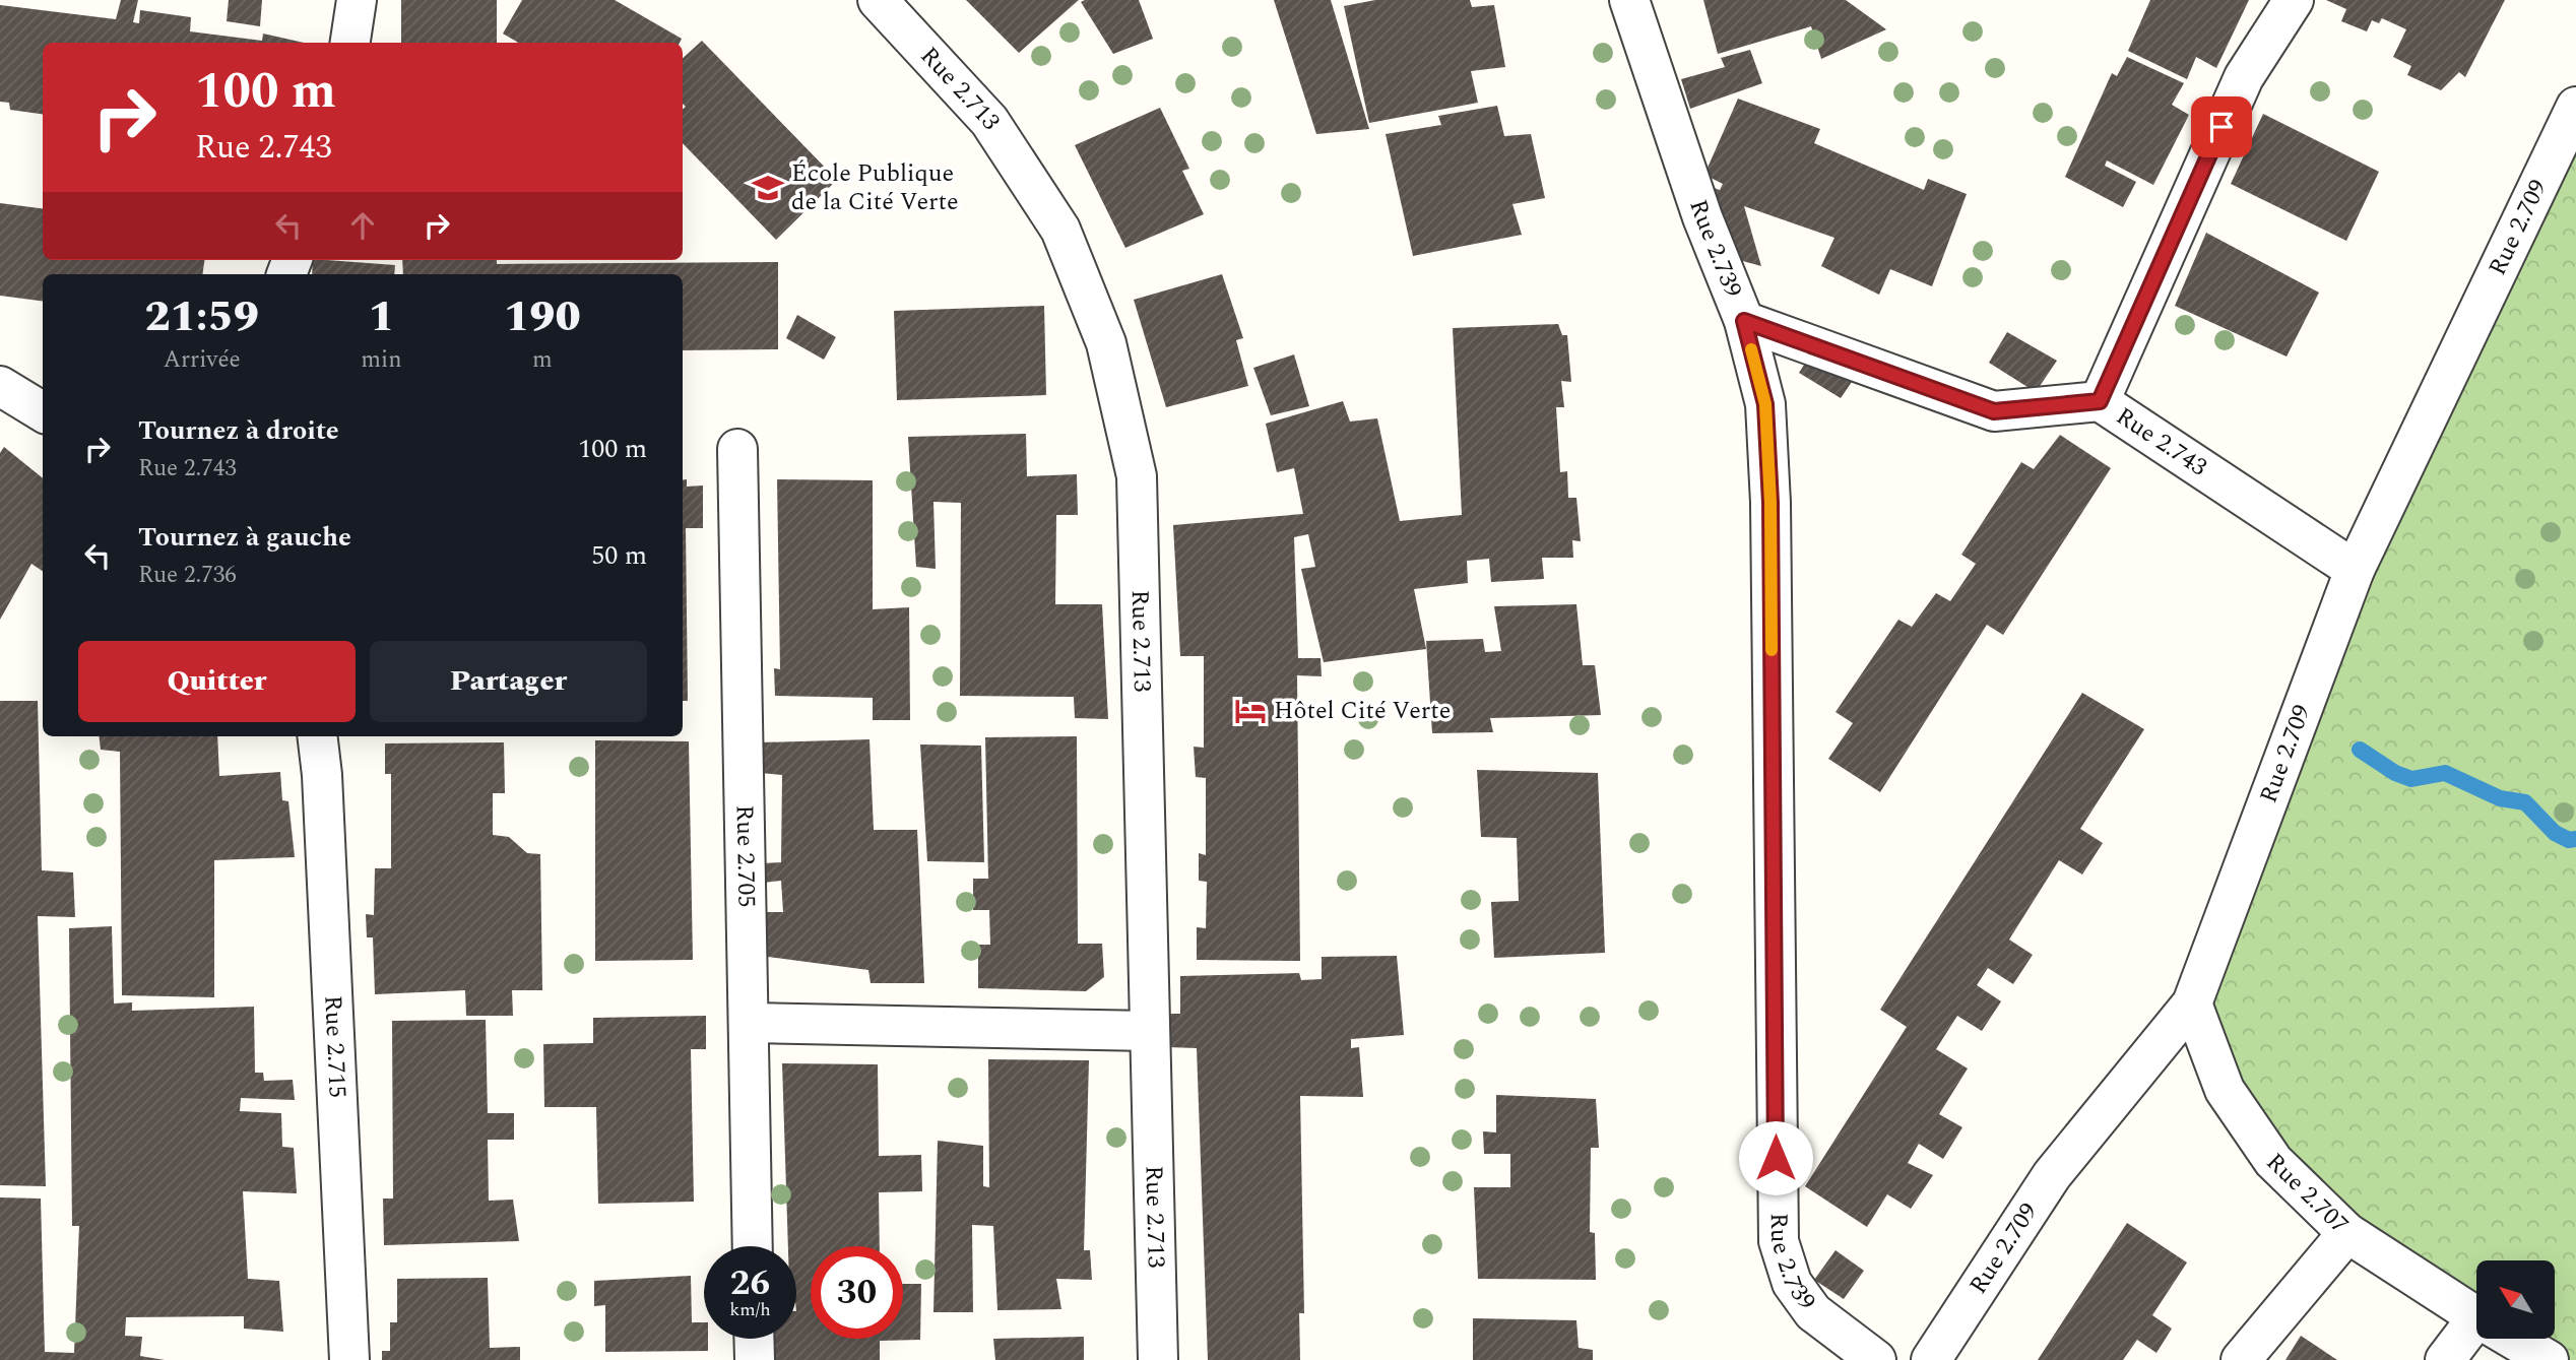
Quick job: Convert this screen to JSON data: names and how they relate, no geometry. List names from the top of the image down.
{
  "streets": {
    "street": [
      "Rue 2.713",
      "Rue 2.709",
      "Rue 2.739",
      "Rue 2.743",
      "Rue 2.705",
      "Rue 2.715",
      "Rue 2.707"
    ]
  },
  "crossings": [
    ["Rue 2.709", "Rue 2.743"],
    ["Rue 2.709", "Rue 2.707"],
    ["Rue 2.739", "Rue 2.743"]
  ],
  "places": {
    "school or university": ["École Publique de la Cité Verte"],
    "hotel": ["Hôtel Cité Verte"]
  },
  "north": "top left",
  "page": {
    "turn": ["100 m", "Rue 2.743"],
    "eta": [
      "21:59",
      "Arrivée",
      "1",
      "min",
      "190",
      "m"
    ],
    "list": [
      {
        "name": "Tournez à droite",
        "note": "Rue 2.743",
        "value": "100 m"
      },
      {
        "name": "Tournez à gauche",
        "note": "Rue 2.736",
        "value": "50 m"
      }
    ],
    "buttons": ["Quitter", "Partager"],
    "speed": "26 km/h",
    "limit": "30"
  }
}
